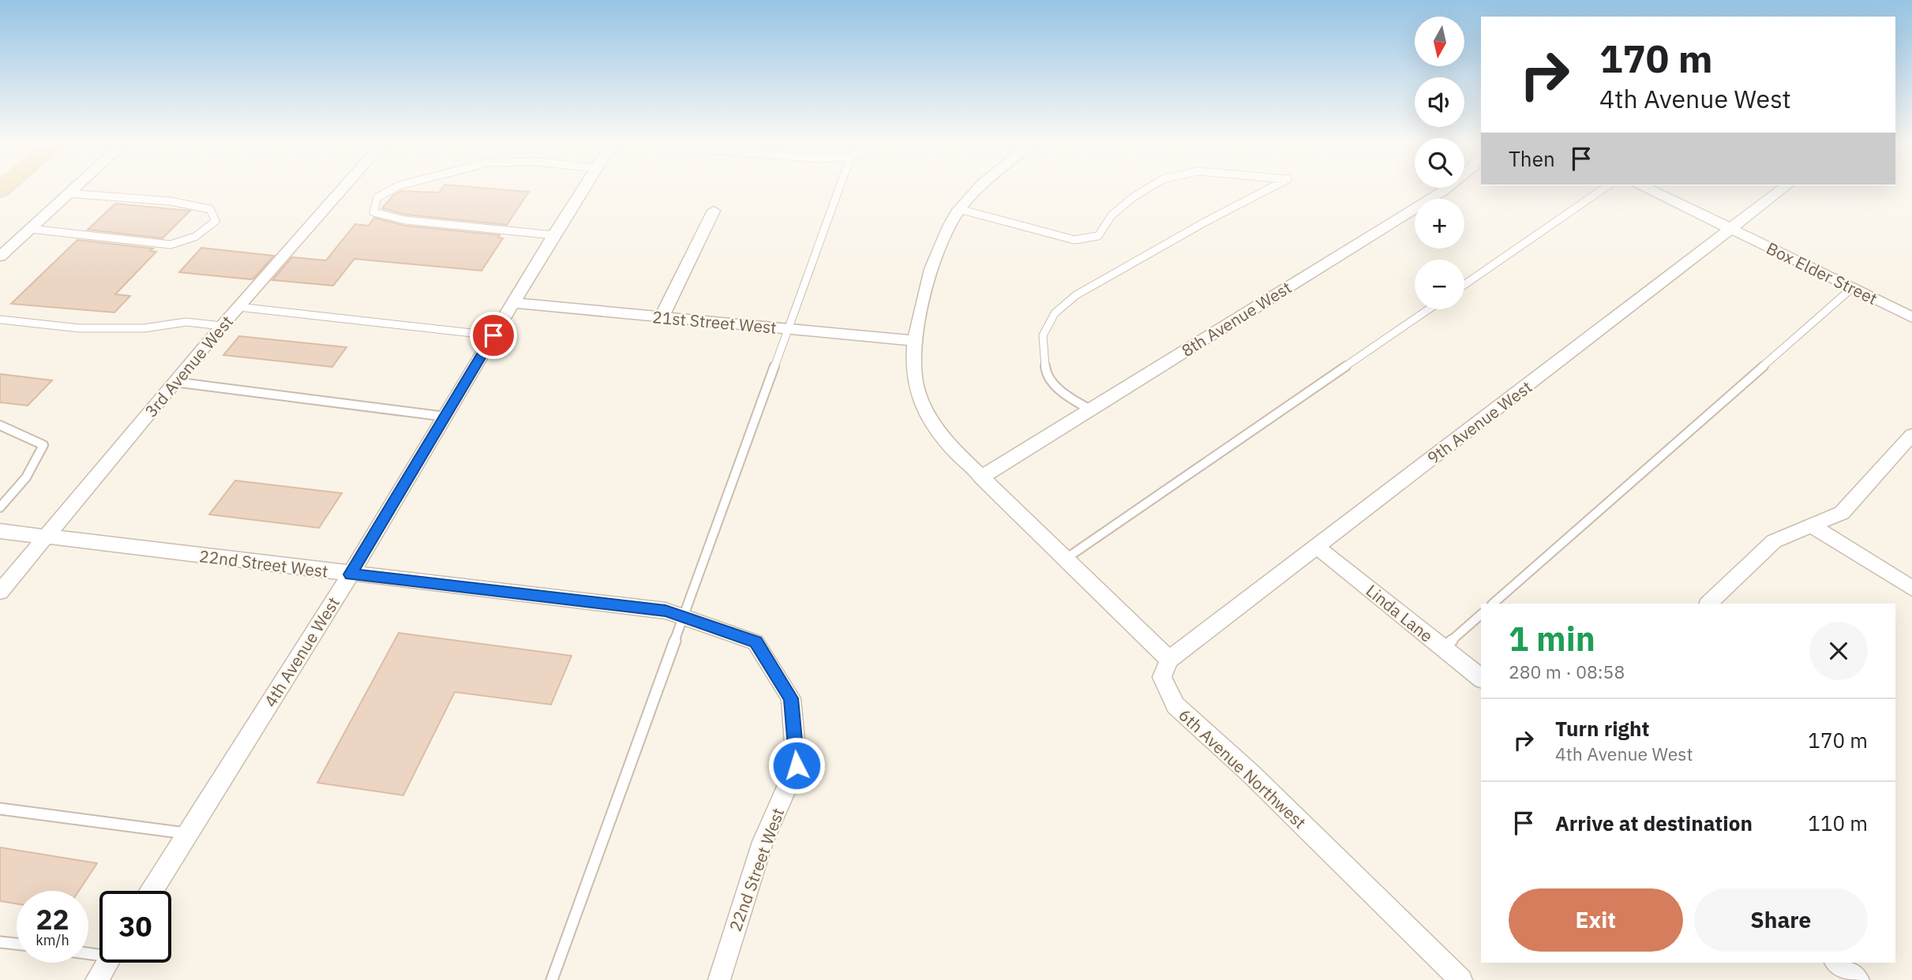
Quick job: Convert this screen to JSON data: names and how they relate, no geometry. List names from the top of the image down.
{
  "streets": {
    "street": [
      "Box Elder Street",
      "8th Avenue West",
      "21st Street West",
      "3rd Avenue West",
      "9th Avenue West",
      "22nd Street West",
      "Linda Lane",
      "4th Avenue West",
      "6th Avenue Northwest"
    ]
  },
  "crossings": [
    ["Box Elder Street", "9th Avenue West"],
    ["21st Street West", "4th Avenue West"],
    ["3rd Avenue West", "22nd Street West"],
    ["9th Avenue West", "Linda Lane"],
    ["9th Avenue West", "6th Avenue Northwest"],
    ["22nd Street West", "4th Avenue West"]
  ],
  "north": "bottom",
  "page": {
    "map_buttons": ["+", "−"],
    "turn": ["170 m", "4th Avenue West"],
    "then": "Then",
    "heading": ["1 min", "280 m · 08:58"],
    "list": [
      {
        "name": "Turn right",
        "note": "4th Avenue West",
        "value": "170 m"
      },
      {
        "name": "Arrive at destination",
        "value": "110 m"
      }
    ],
    "buttons": ["Exit", "Share"],
    "speed": "22 km/h",
    "limit": "30"
  }
}
